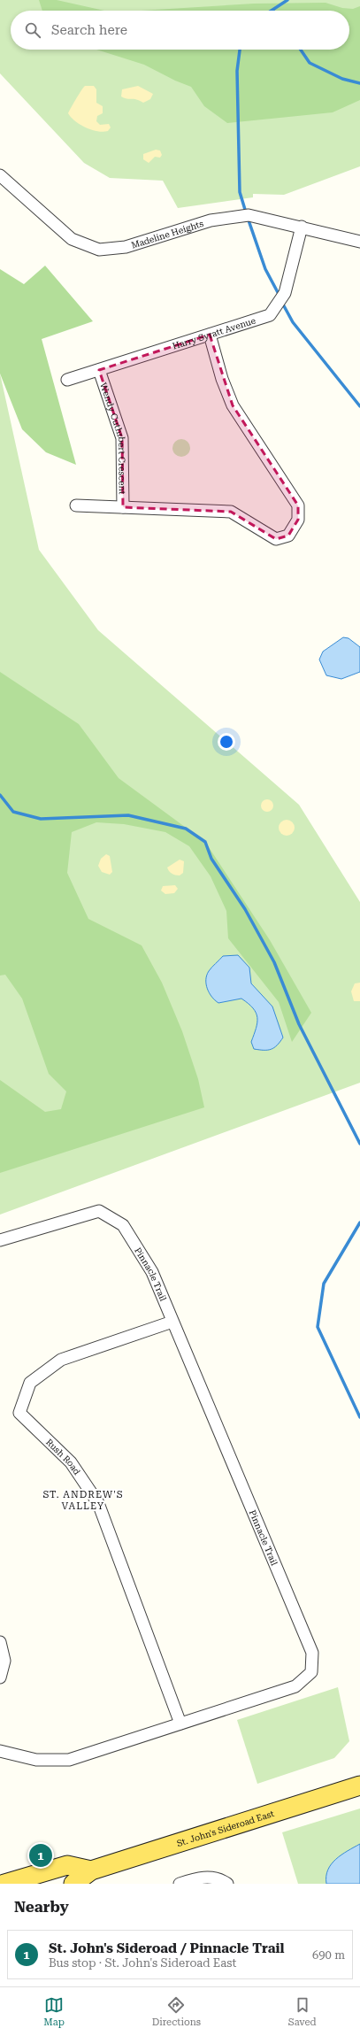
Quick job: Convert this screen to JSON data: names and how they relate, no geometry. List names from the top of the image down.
{
  "streets": {
    "main road": ["St. John's Sideroad East"],
    "street": [
      "Madeline Heights",
      "Harry Syratt Avenue",
      "Wendy Cuthrbert Crescent",
      "Pinnacle Trail",
      "Rush Road"
    ]
  },
  "crossings": [
    ["Madeline Heights", "Harry Syratt Avenue"],
    ["Harry Syratt Avenue", "Wendy Cuthrbert Crescent"],
    ["Pinnacle Trail", "Rush Road"]
  ],
  "districts": ["ST. ANDREW'S VALLEY"],
  "page": {
    "search": "Search here",
    "pins": "1",
    "heading": "Nearby",
    "list": [
      {
        "mark": "1",
        "name": "St. John's Sideroad / Pinnacle Trail",
        "note": "Bus stop · St. John's Sideroad East",
        "value": "690 m"
      }
    ],
    "nav": ["Map", "Directions", "Saved"]
  }
}
